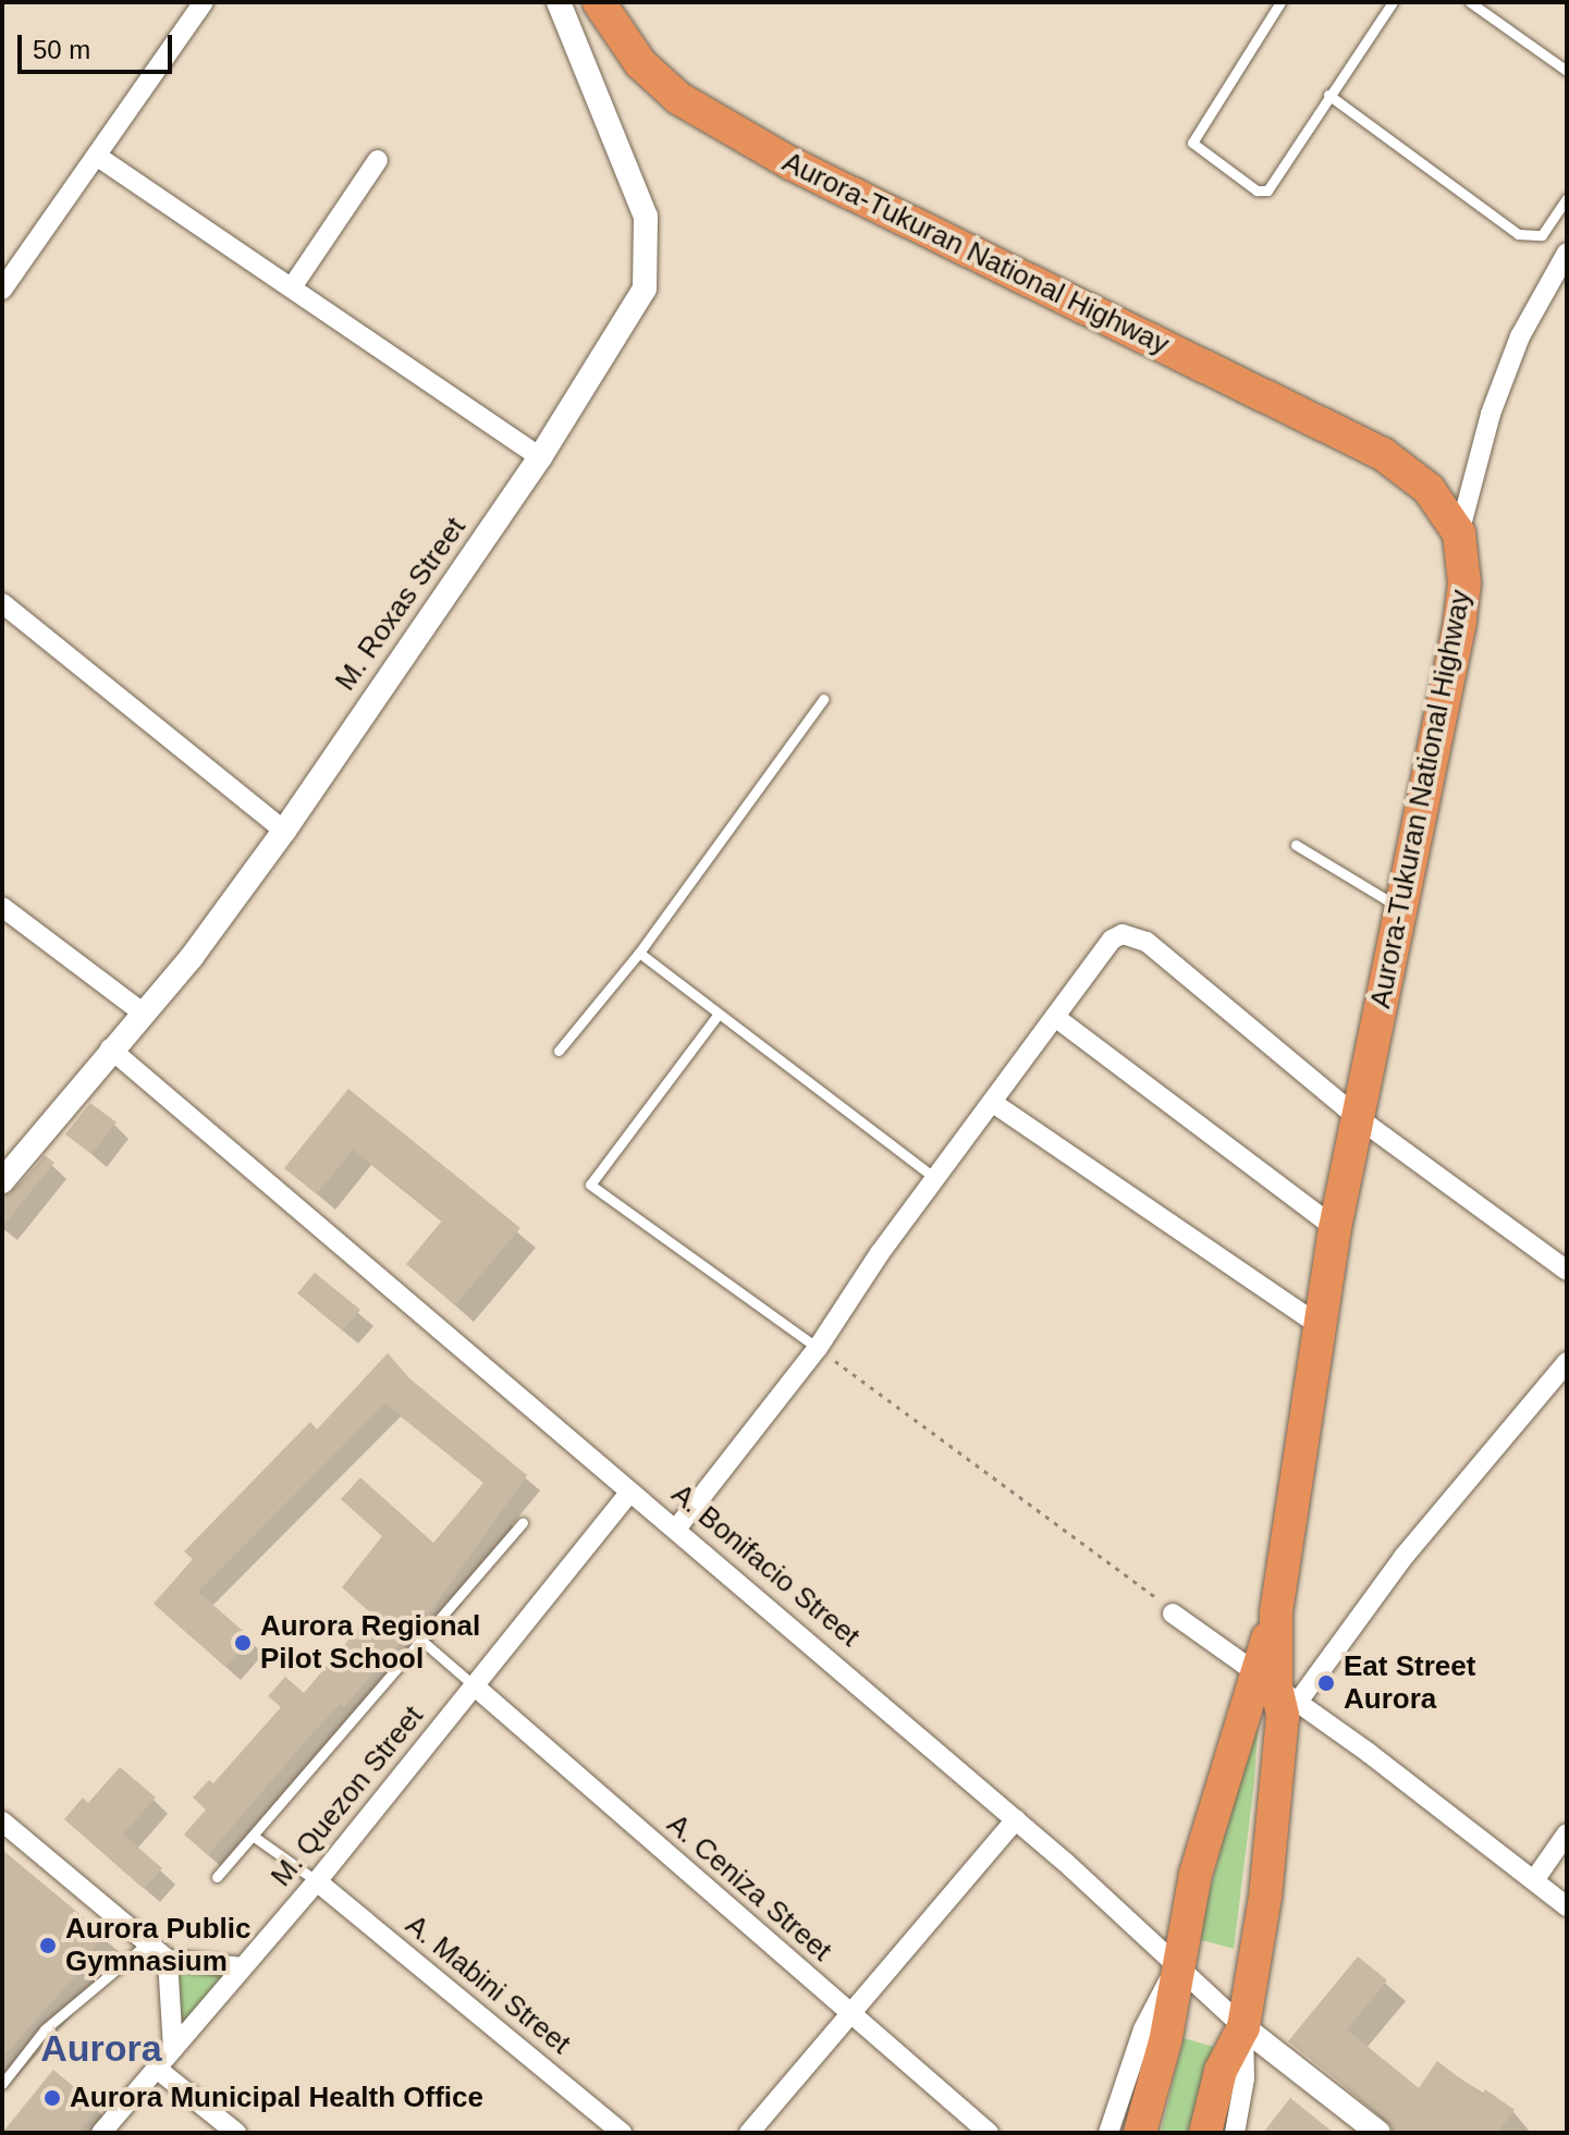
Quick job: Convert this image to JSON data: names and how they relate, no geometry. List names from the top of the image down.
{
  "streets": {
    "highway": ["Aurora-Tukuran National Highway"],
    "street": [
      "M. Roxas Street",
      "A. Bonifacio Street",
      "M. Quezon Street",
      "A. Ceniza Street",
      "A. Mabini Street"
    ]
  },
  "crossings": [
    ["Aurora-Tukuran National Highway", "A. Bonifacio Street"],
    ["M. Roxas Street", "A. Bonifacio Street"],
    ["A. Bonifacio Street", "M. Quezon Street"],
    ["M. Quezon Street", "A. Ceniza Street"],
    ["M. Quezon Street", "A. Mabini Street"]
  ],
  "districts": ["Aurora"],
  "places": [
    "Aurora Regional Pilot School",
    "Eat Street Aurora",
    "Aurora Public Gymnasium",
    "Aurora Municipal Health Office"
  ],
  "scale_bar": "50 m"
}
